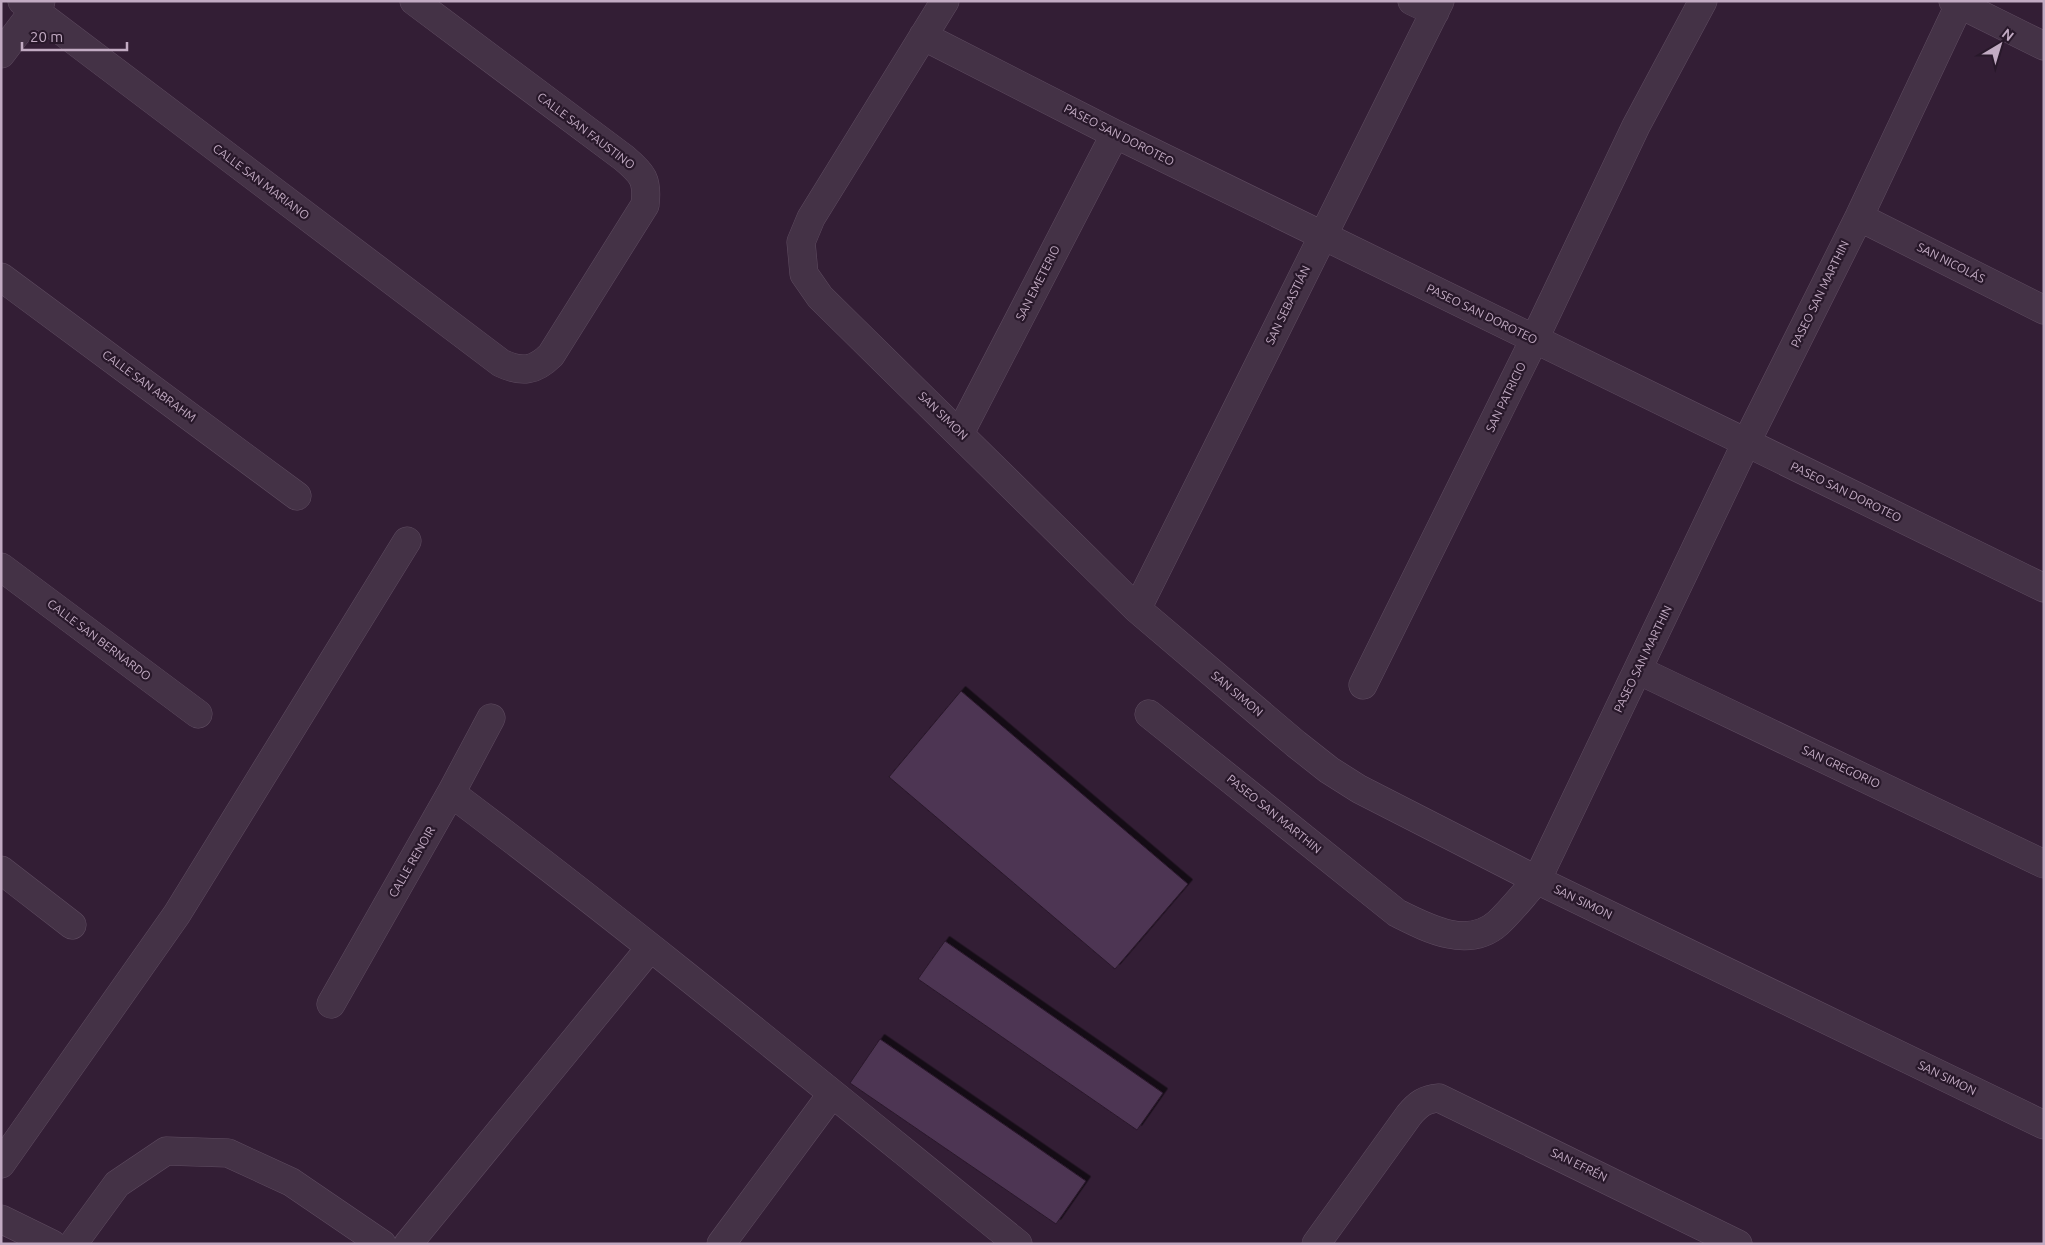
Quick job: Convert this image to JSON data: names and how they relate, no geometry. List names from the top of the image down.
{
  "streets": {
    "street": [
      "CALLE SAN FAUSTINO",
      "PASEO SAN DOROTEO",
      "CALLE SAN MARIANO",
      "SAN NICOLÁS",
      "SAN EMETERIO",
      "PASEO SAN MARTHIN",
      "SAN SEBASTIÁN",
      "CALLE SAN ABRAHM",
      "SAN PATRICIO",
      "SAN SIMON",
      "CALLE SAN BERNARDO",
      "SAN GREGORIO",
      "CALLE RENOIR",
      "SAN EFRÉN"
    ]
  },
  "crossings": [
    ["CALLE SAN FAUSTINO", "CALLE SAN MARIANO"],
    ["PASEO SAN DOROTEO", "SAN EMETERIO"],
    ["PASEO SAN DOROTEO", "PASEO SAN MARTHIN"],
    ["PASEO SAN DOROTEO", "SAN SEBASTIÁN"],
    ["PASEO SAN DOROTEO", "SAN PATRICIO"],
    ["PASEO SAN DOROTEO", "SAN SIMON"],
    ["SAN NICOLÁS", "PASEO SAN MARTHIN"],
    ["SAN EMETERIO", "SAN SIMON"],
    ["PASEO SAN MARTHIN", "SAN SIMON"],
    ["PASEO SAN MARTHIN", "SAN GREGORIO"],
    ["SAN SEBASTIÁN", "SAN SIMON"]
  ],
  "scale_bar": "20 m",
  "north": "top right"
}
